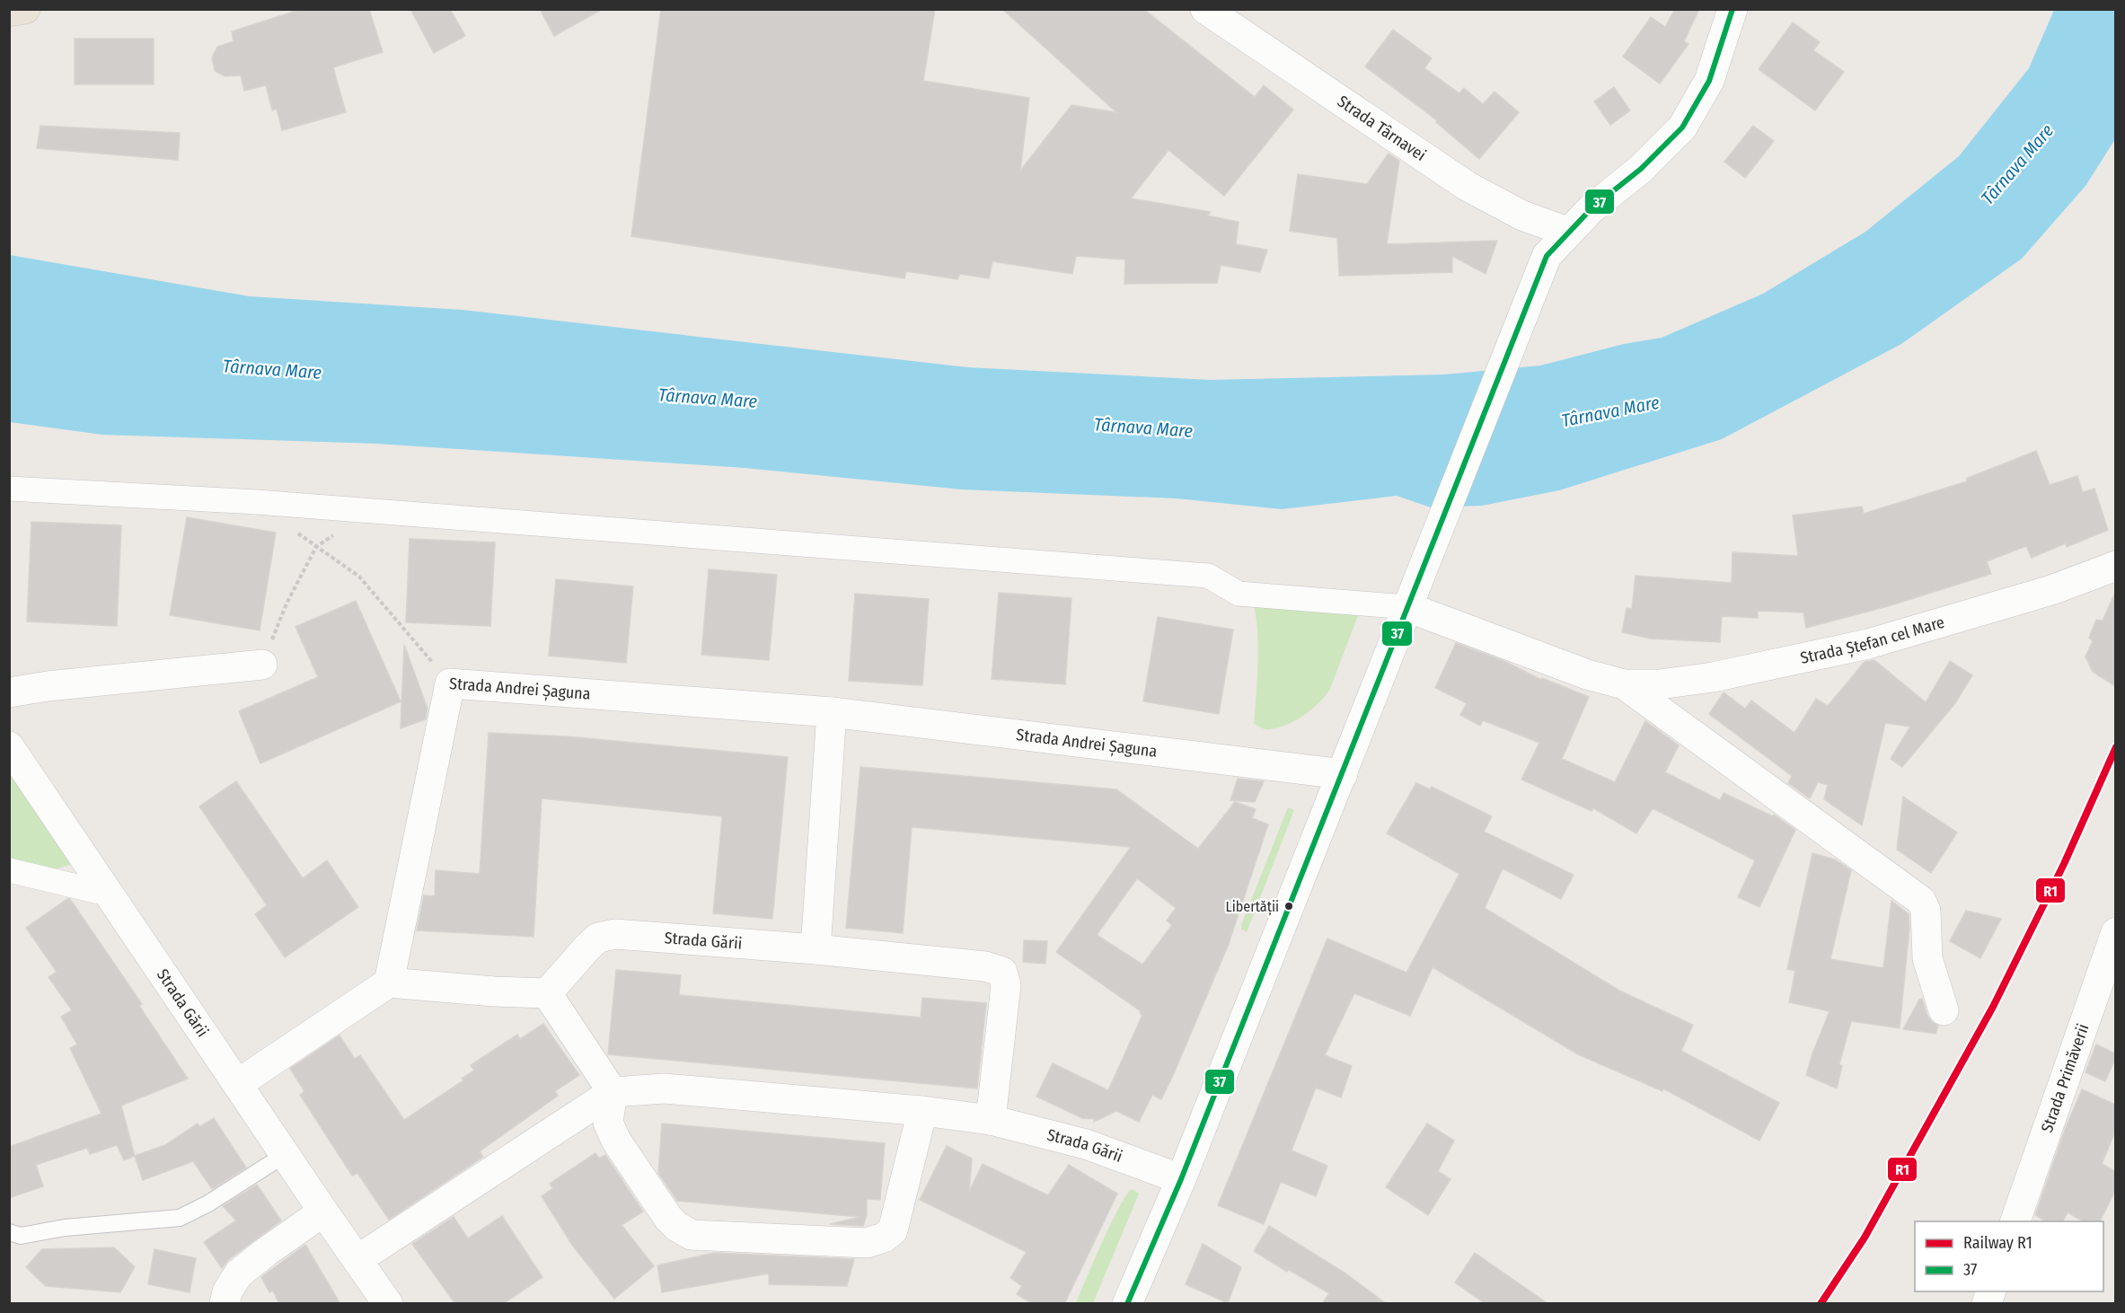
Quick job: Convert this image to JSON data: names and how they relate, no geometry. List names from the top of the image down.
{
  "streets": {
    "street": [
      "Strada Târnavei",
      "Strada Ștefan cel Mare",
      "Strada Andrei Șaguna",
      "Strada Gării",
      "Strada Primăverii"
    ]
  },
  "water": ["Târnava Mare"],
  "places": ["Libertății"],
  "lines": ["transit line 37", "rail line R1"],
  "legend": ["Railway R1", "37"]
}
